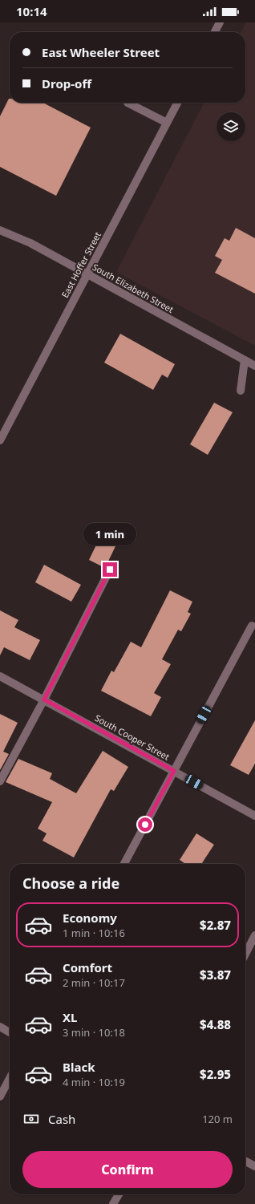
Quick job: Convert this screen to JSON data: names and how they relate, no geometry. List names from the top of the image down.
{
  "streets": {
    "street": ["East Hoffer Street", "South Elizabeth Street", "South Cooper Street"]
  },
  "crossings": [
    ["East Hoffer Street", "South Elizabeth Street"]
  ],
  "page": {
    "status": "10:14",
    "banner": ["East Wheeler Street", "Drop-off"],
    "bubble": "1 min",
    "heading": "Choose a ride",
    "list": [
      {
        "name": "Economy",
        "note": "1 min · 10:16",
        "value": "$2.87"
      },
      {
        "name": "Comfort",
        "note": "2 min · 10:17",
        "value": "$3.87"
      },
      {
        "name": "XL",
        "note": "3 min · 10:18",
        "value": "$4.88"
      },
      {
        "name": "Black",
        "note": "4 min · 10:19",
        "value": "$2.95"
      }
    ],
    "pay": ["Cash", "120 m"],
    "buttons": "Confirm"
  }
}
